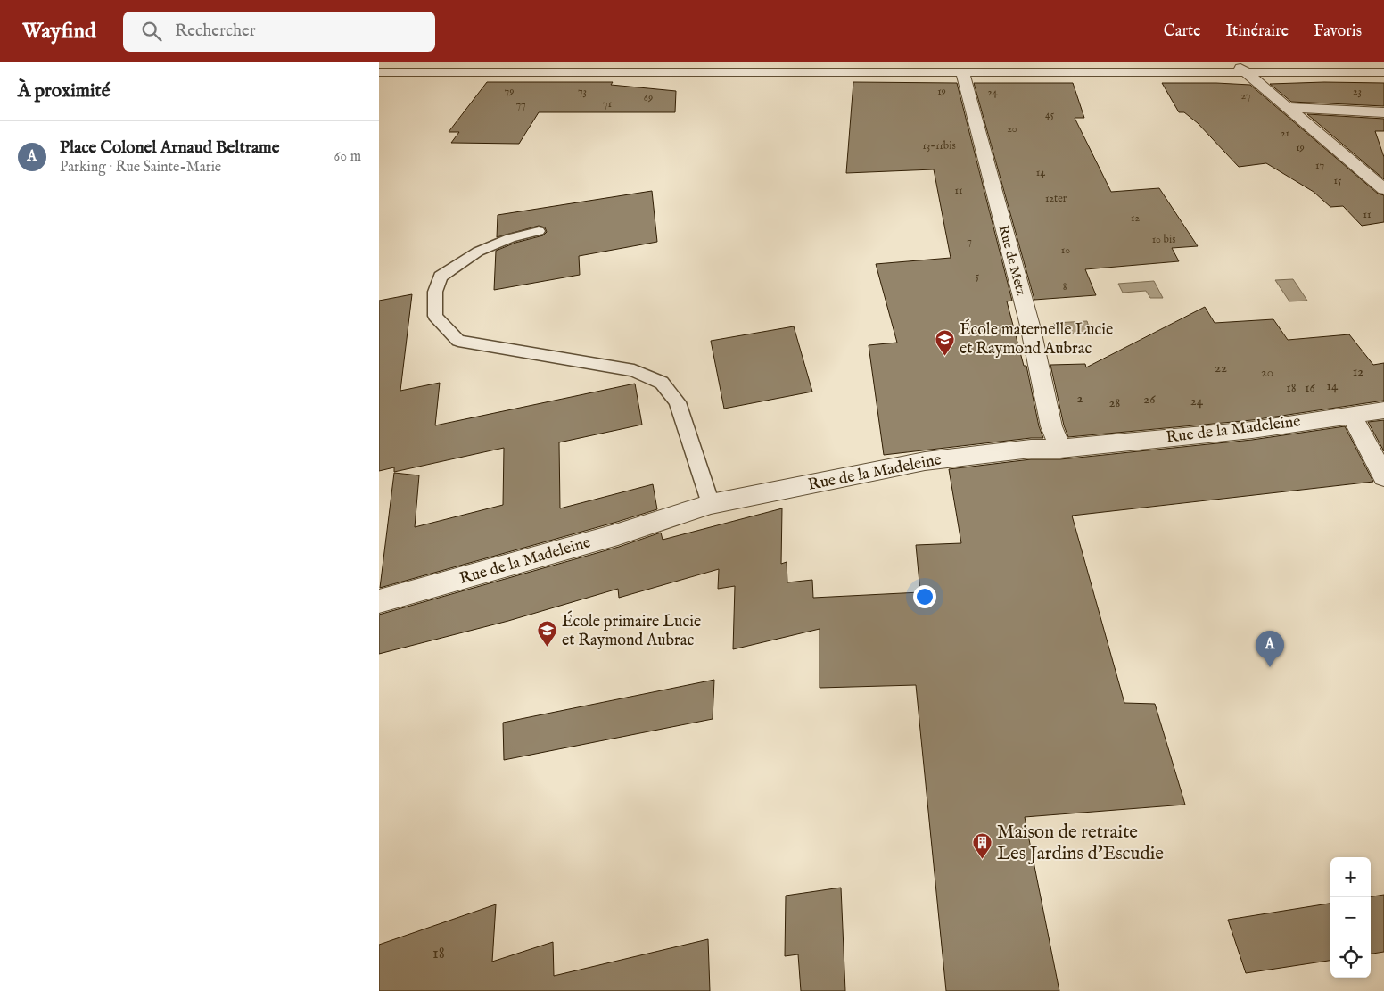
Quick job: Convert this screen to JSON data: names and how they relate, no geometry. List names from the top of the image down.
{
  "streets": {
    "street": ["Rue de Metz", "Rue de la Madeleine"]
  },
  "crossings": [
    ["Rue de Metz", "Rue de la Madeleine"]
  ],
  "places": {
    "school or university": ["École maternelle Lucie et Raymond Aubrac", "École primaire Lucie et Raymond Aubrac"],
    "building": ["Maison de retraite Les Jardins d’Escudie"]
  },
  "house_numbers": [
    "79",
    "73",
    "19",
    "23",
    "24",
    "27",
    "69",
    "71",
    "77",
    "45",
    "20",
    "21",
    "13-11bis",
    "19",
    "17",
    "14",
    "15",
    "11",
    "12ter",
    "11",
    "12",
    "10 bis",
    "7",
    "10",
    "5",
    "8",
    "22",
    "12",
    "20",
    "14",
    "18",
    "16",
    "2",
    "26",
    "24",
    "28",
    "18"
  ],
  "page": {
    "header": "Wayfind",
    "search": "Rechercher",
    "nav": ["Carte", "Itinéraire", "Favoris"],
    "heading": "À proximité",
    "list": [
      {
        "mark": "A",
        "name": "Place Colonel Arnaud Beltrame",
        "note": "Parking · Rue Sainte-Marie",
        "value": "60 m"
      }
    ],
    "pins": "A",
    "map_buttons": ["+", "−"]
  }
}
